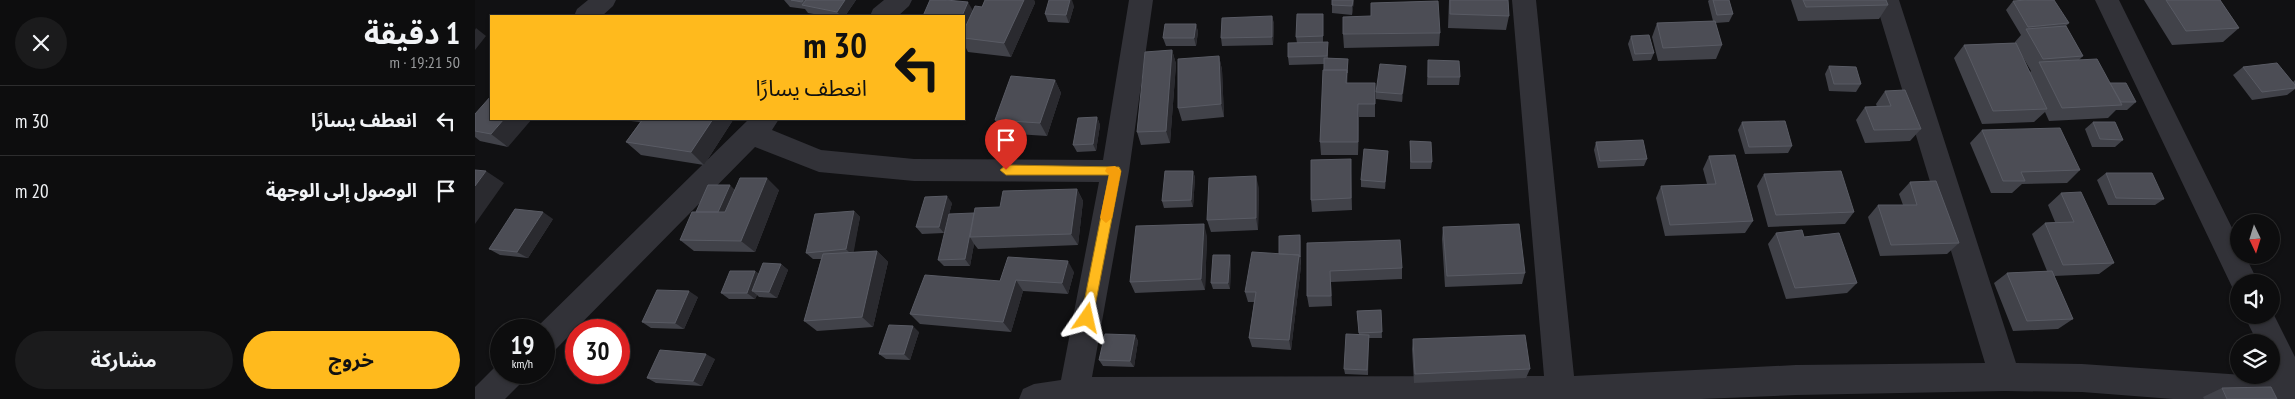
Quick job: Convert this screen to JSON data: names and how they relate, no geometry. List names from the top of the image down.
{
  "north": "bottom",
  "page": {
    "heading": ["1 دقيقة", "50 m · 19:21"],
    "turn": ["30 m", "انعطف يسارًا"],
    "list": [
      {
        "name": "انعطف يسارًا",
        "value": "30 m"
      },
      {
        "name": "الوصول إلى الوجهة",
        "value": "20 m"
      }
    ],
    "speed": "19 km/h",
    "limit": "30",
    "buttons": ["خروج", "مشاركة"]
  }
}
